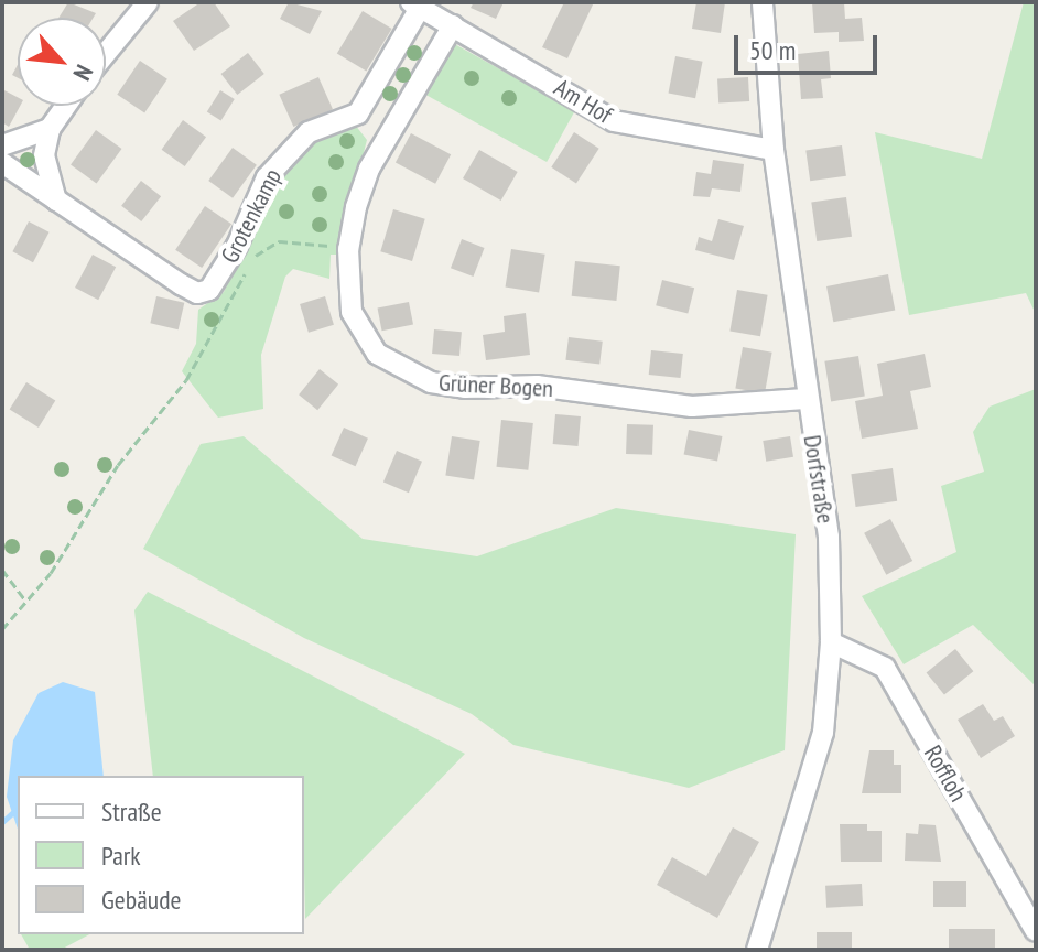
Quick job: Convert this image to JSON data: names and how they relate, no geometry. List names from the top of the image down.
{
  "streets": {
    "street": [
      "Am Hof",
      "Grotenkamp",
      "Grüner Bogen",
      "Dorfstraße",
      "Roffloh"
    ]
  },
  "crossings": [
    ["Am Hof", "Grüner Bogen"],
    ["Am Hof", "Dorfstraße"],
    ["Grüner Bogen", "Dorfstraße"],
    ["Dorfstraße", "Roffloh"]
  ],
  "legend": ["Straße", "Park", "Gebäude"],
  "scale_bar": "50 m",
  "north": "bottom right"
}
